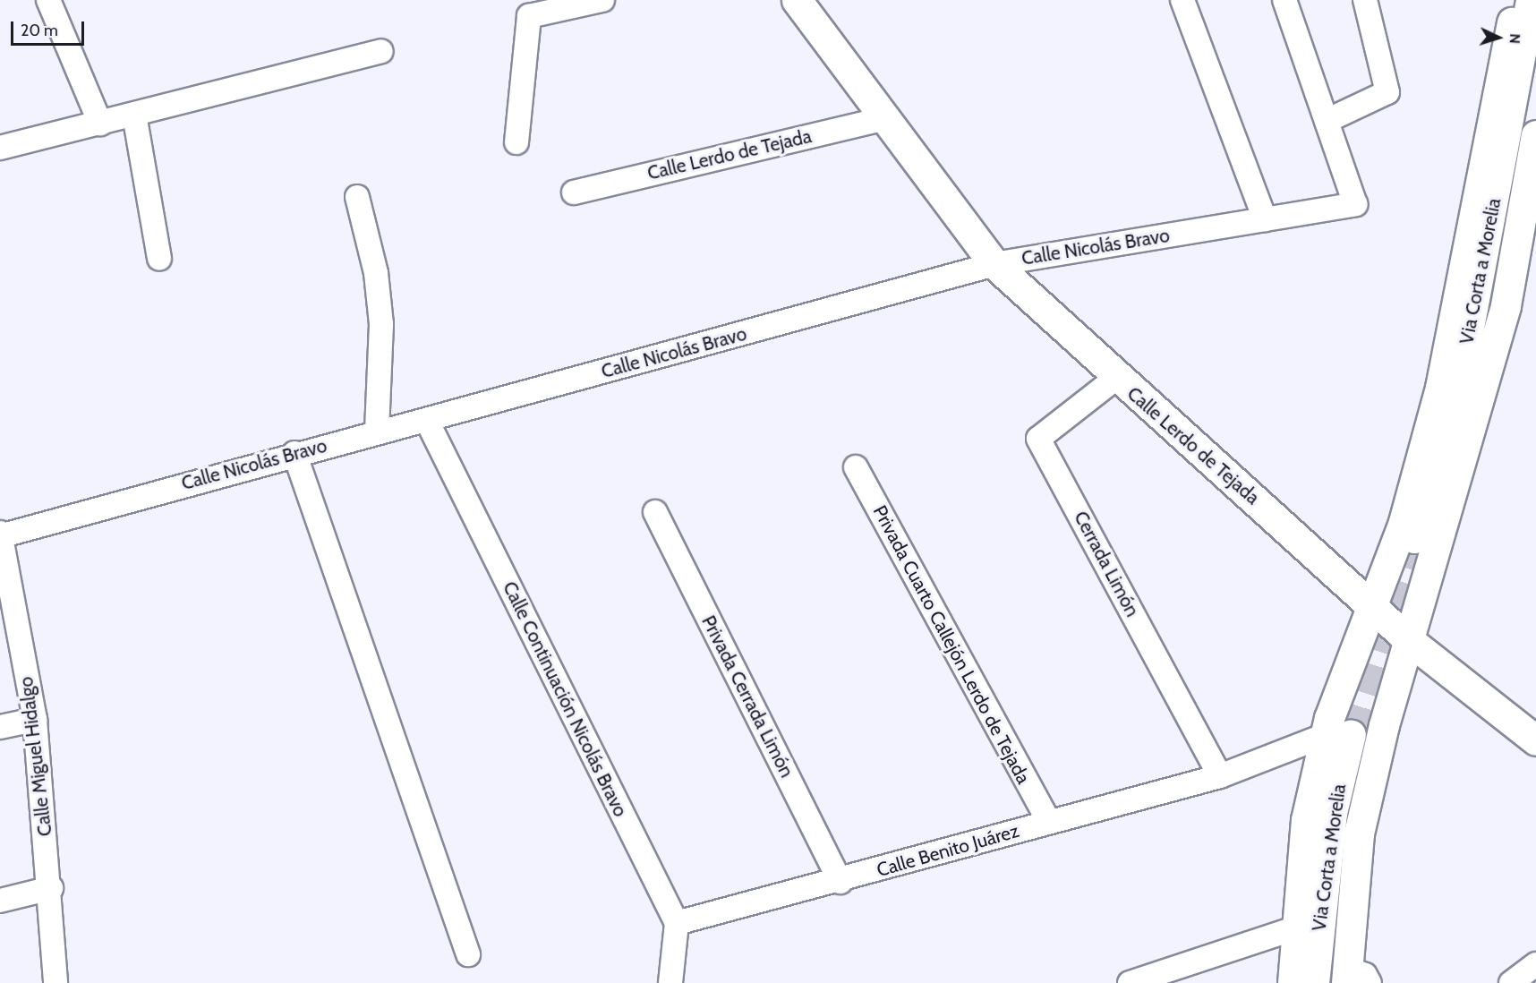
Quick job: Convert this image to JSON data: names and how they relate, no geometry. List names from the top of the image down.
{
  "streets": {
    "main road": ["Calle Lerdo de Tejada", "Via Corta a Morelia"],
    "street": [
      "Calle Nicolás Bravo",
      "Cerrada Limón",
      "Privada Cuarto Callejón Lerdo de Tejada",
      "Privada Cerrada Limón",
      "Calle Continuación Nicolás Bravo",
      "Calle Miguel Hidalgo",
      "Calle Benito Juárez"
    ]
  },
  "crossings": [
    ["Calle Lerdo de Tejada", "Calle Nicolás Bravo"],
    ["Calle Lerdo de Tejada", "Cerrada Limón"],
    ["Calle Nicolás Bravo", "Calle Continuación Nicolás Bravo"],
    ["Calle Nicolás Bravo", "Calle Miguel Hidalgo"],
    ["Via Corta a Morelia", "Calle Benito Juárez"],
    ["Cerrada Limón", "Calle Benito Juárez"],
    ["Privada Cuarto Callejón Lerdo de Tejada", "Calle Benito Juárez"],
    ["Privada Cerrada Limón", "Calle Benito Juárez"],
    ["Calle Continuación Nicolás Bravo", "Calle Benito Juárez"]
  ],
  "scale_bar": "20 m",
  "north": "right"
}
